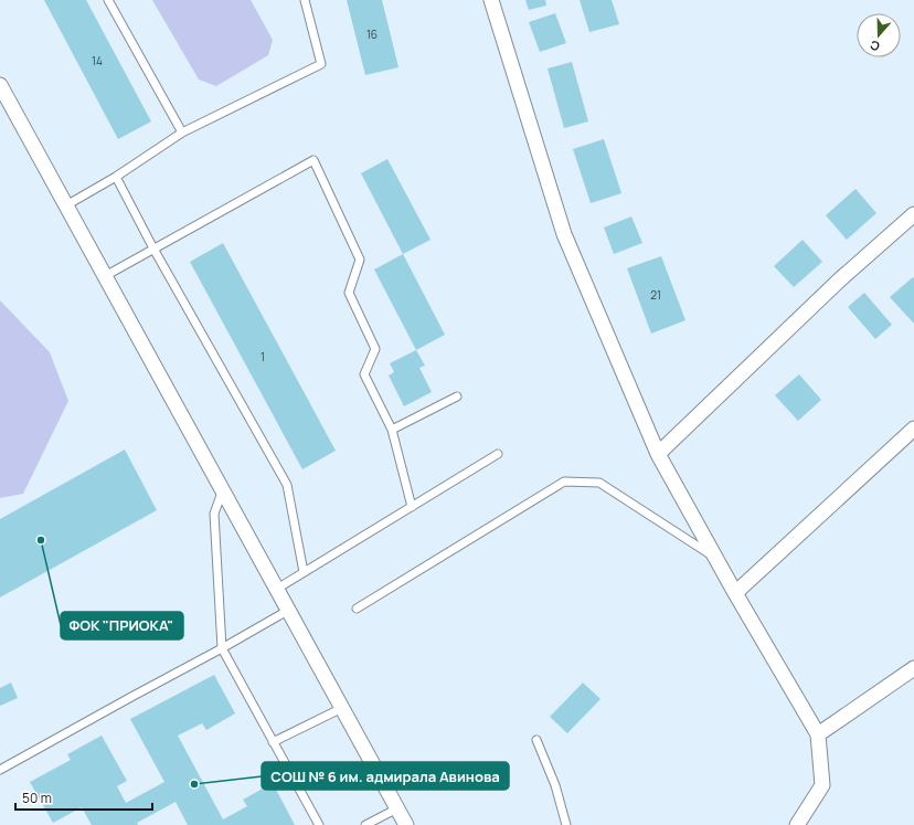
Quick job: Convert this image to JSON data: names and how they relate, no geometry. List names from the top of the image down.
{
  "places": ["ФОК \"ПРИОКА\"", "СОШ № 6 им. адмирала Авинова"],
  "house_numbers": [
    "16",
    "14",
    "21",
    "1"
  ],
  "scale_bar": "50 m",
  "north": "bottom"
}
